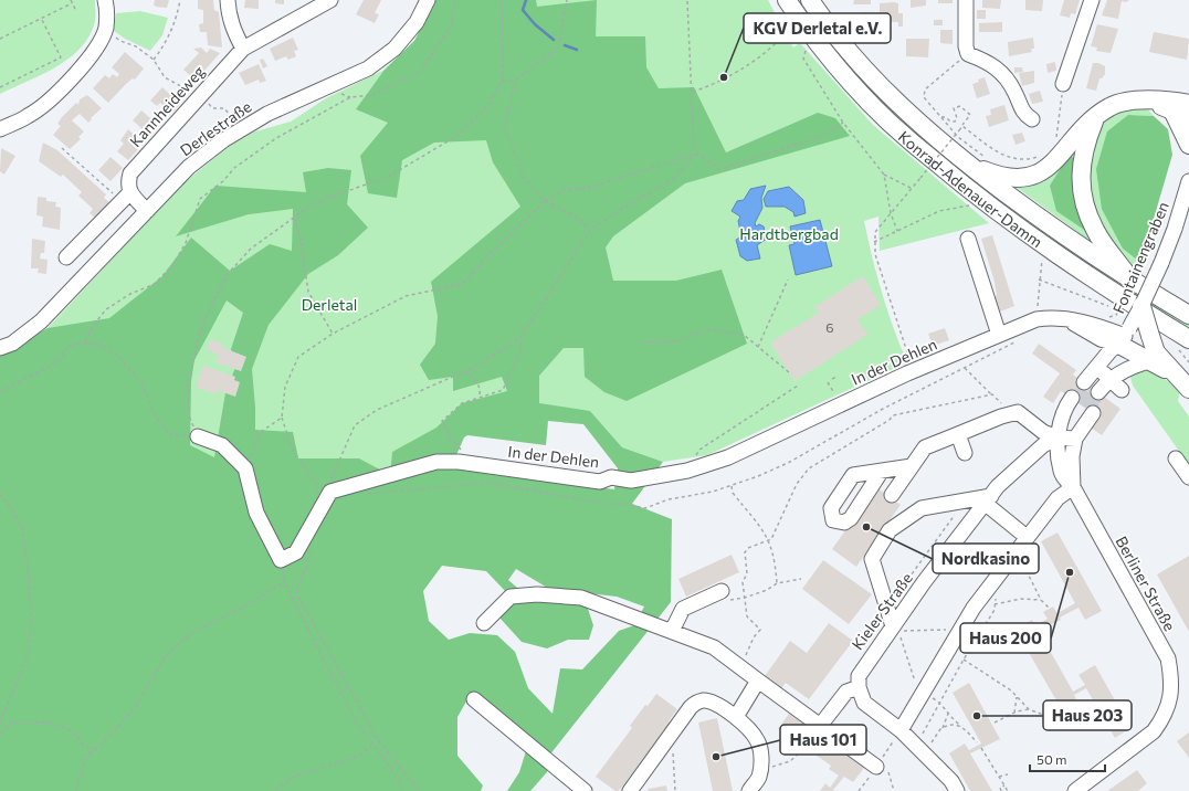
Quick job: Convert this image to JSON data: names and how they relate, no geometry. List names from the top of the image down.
{
  "streets": {
    "main road": ["Konrad-Adenauer-Damm"],
    "street": [
      "Kannheideweg",
      "Derlestraße",
      "Fontainengraben",
      "In der Dehlen",
      "Berliner Straße",
      "Kieler Straße"
    ]
  },
  "crossings": [
    ["Fontainengraben", "In der Dehlen"],
    ["Berliner Straße", "Kieler Straße"]
  ],
  "parks": ["Hardtbergbad", "Derletal"],
  "places": [
    "KGV Derletal e.V.",
    "Nordkasino",
    "Haus 200",
    "Haus 203",
    "Haus 101"
  ],
  "house_numbers": ["6"],
  "scale_bar": "50 m"
}
